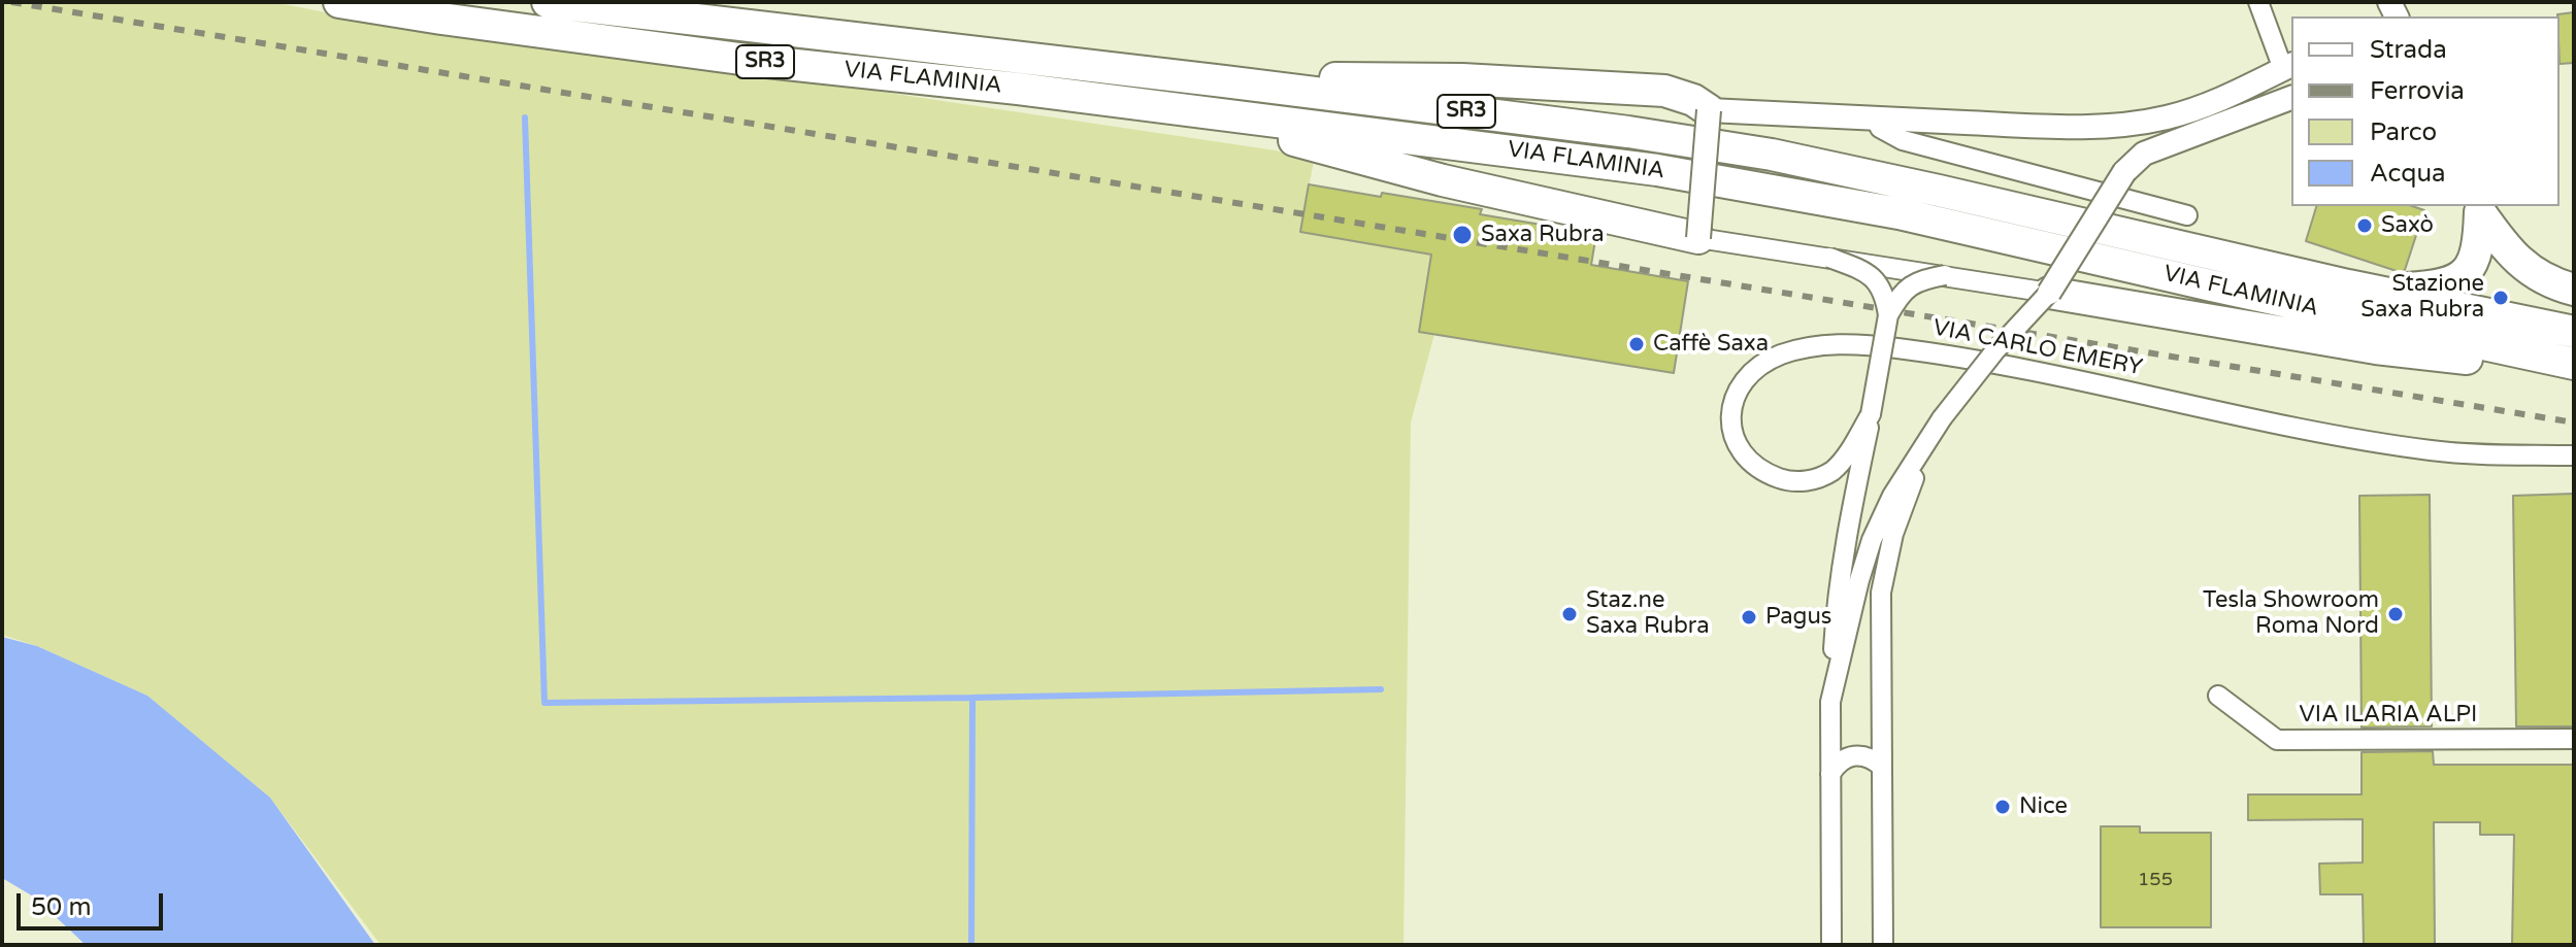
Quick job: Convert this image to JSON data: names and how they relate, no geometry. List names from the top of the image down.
{
  "streets": {
    "highway": ["SR3", "VIA FLAMINIA"],
    "street": ["VIA CARLO EMERY", "VIA ILARIA ALPI"]
  },
  "places": [
    "Saxò",
    "Saxa Rubra",
    "Stazione Saxa Rubra",
    "Caffè Saxa",
    "Staz.ne Saxa Rubra",
    "Tesla Showroom Roma Nord",
    "Pagus",
    "Nice"
  ],
  "house_numbers": ["155"],
  "legend": [
    "Strada",
    "Ferrovia",
    "Parco",
    "Acqua"
  ],
  "scale_bar": "50 m"
}
